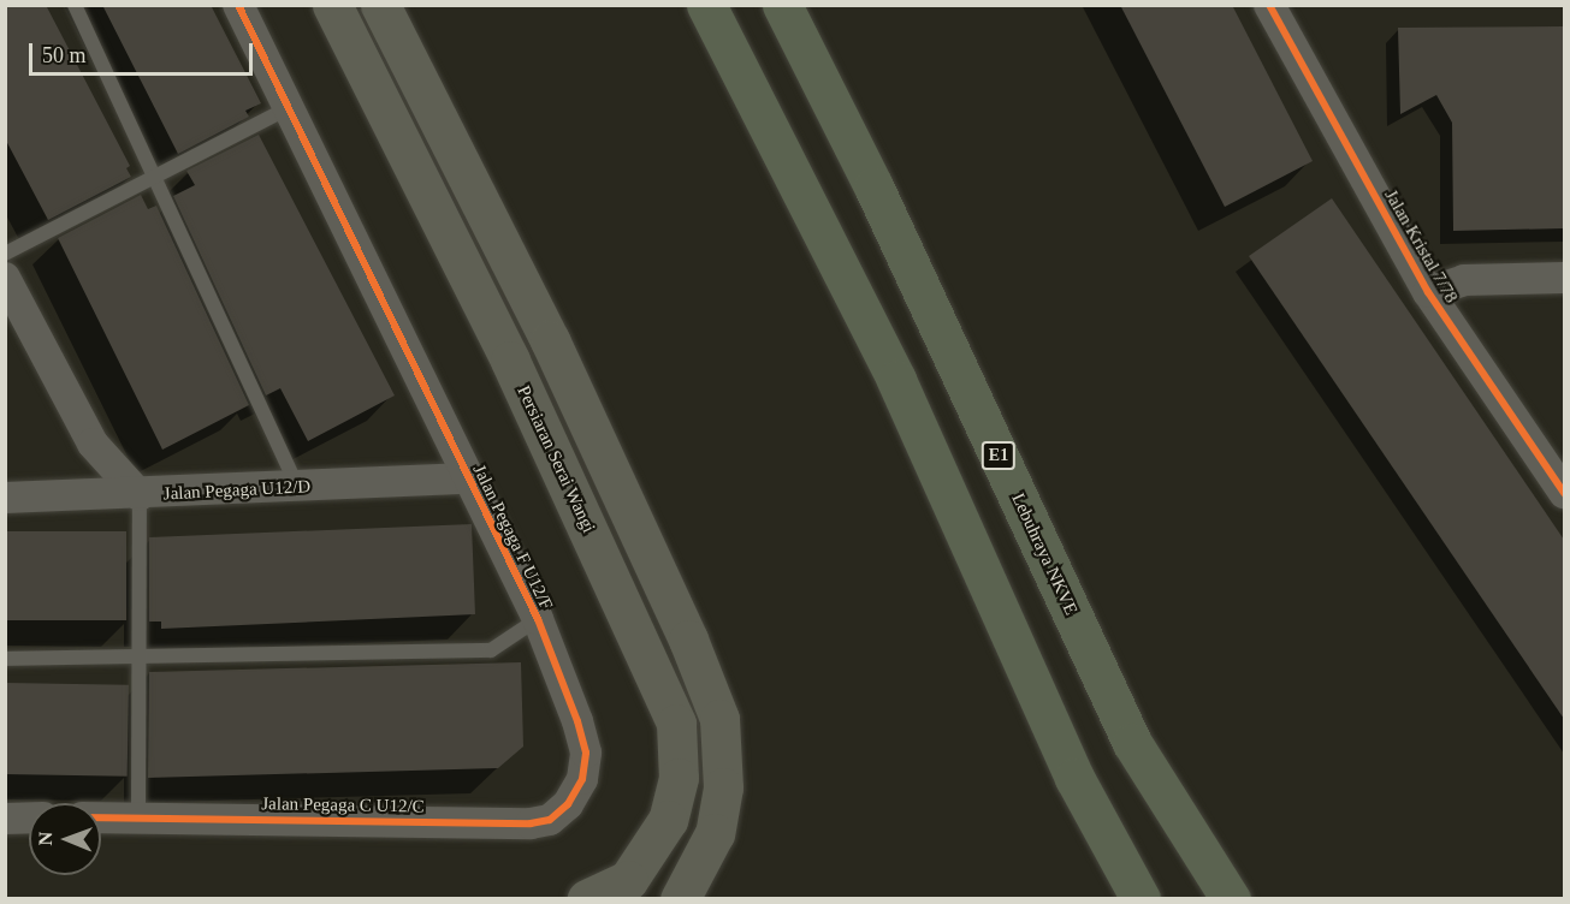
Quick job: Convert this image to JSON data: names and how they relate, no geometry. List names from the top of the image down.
{
  "streets": {
    "highway": ["E1", "Lebuhraya NKVE"],
    "street": [
      "Jalan Kristal 7/78",
      "Persiaran Serai Wangi",
      "Jalan Pegaga U12/D",
      "Jalan Pegaga F U12/F",
      "Jalan Pegaga C U12/C"
    ]
  },
  "crossings": [
    ["Jalan Pegaga U12/D", "Jalan Pegaga F U12/F"],
    ["Jalan Pegaga F U12/F", "Jalan Pegaga C U12/C"]
  ],
  "scale_bar": "50 m",
  "north": "left"
}
